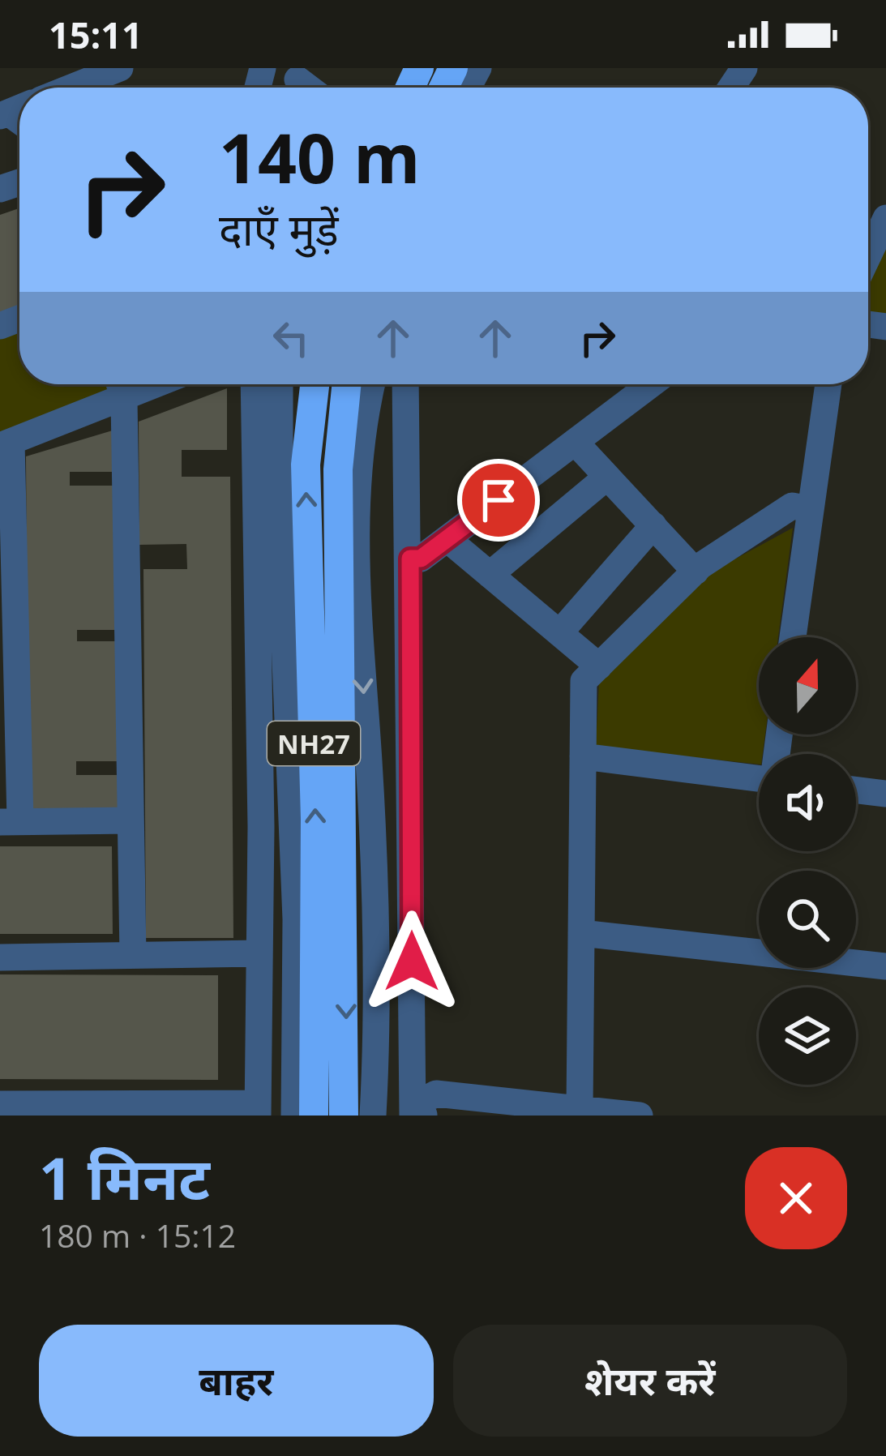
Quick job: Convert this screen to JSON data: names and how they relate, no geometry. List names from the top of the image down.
{
  "streets": {
    "highway": ["NH27"]
  },
  "north": "top",
  "page": {
    "status": "15:11",
    "turn": ["140 m", "दाएँ मुड़ें"],
    "heading": ["1 मिनट", "180 m · 15:12"],
    "buttons": ["बाहर", "शेयर करें"]
  }
}
